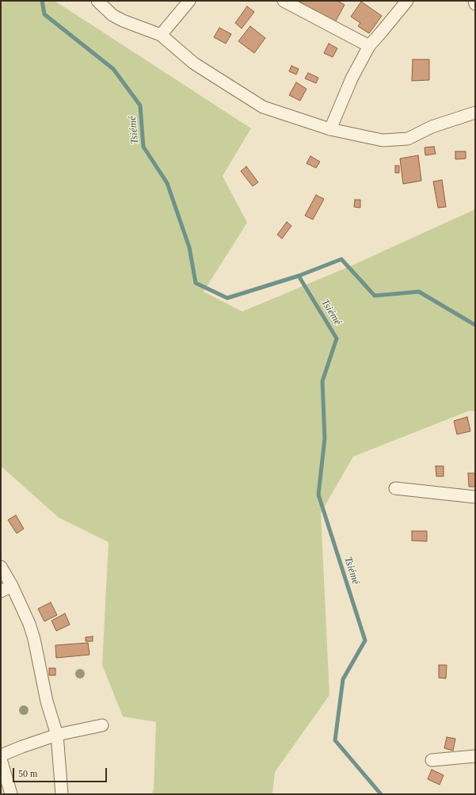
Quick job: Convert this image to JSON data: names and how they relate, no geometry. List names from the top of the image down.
{
  "water": ["Tsiémé"],
  "scale_bar": "50 m"
}
